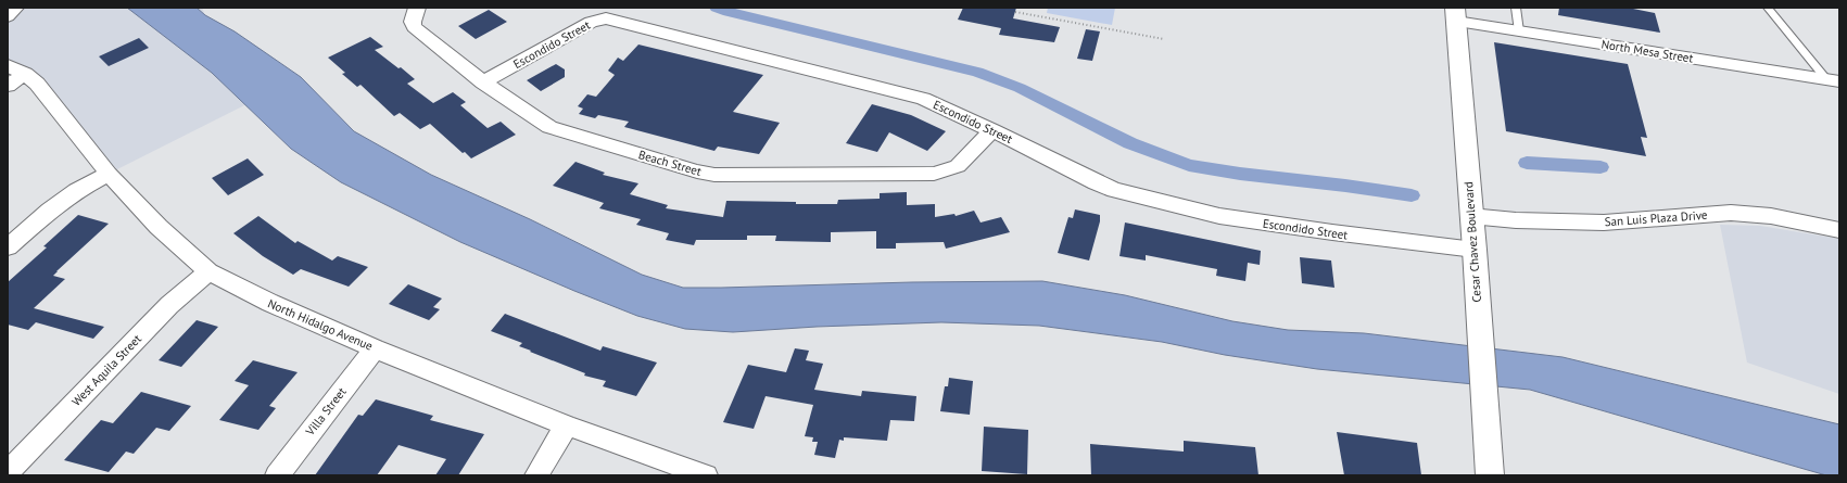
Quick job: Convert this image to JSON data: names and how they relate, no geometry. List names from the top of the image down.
{
  "streets": {
    "street": [
      "Escondido Street",
      "North Mesa Street",
      "Beach Street",
      "San Luis Plaza Drive",
      "Cesar Chavez Boulevard",
      "North Hidalgo Avenue",
      "West Aquila Street",
      "Villa Street"
    ]
  },
  "crossings": [
    ["Escondido Street", "Beach Street"],
    ["Escondido Street", "Cesar Chavez Boulevard"],
    ["North Mesa Street", "Cesar Chavez Boulevard"],
    ["San Luis Plaza Drive", "Cesar Chavez Boulevard"],
    ["North Hidalgo Avenue", "West Aquila Street"],
    ["North Hidalgo Avenue", "Villa Street"]
  ]
}
